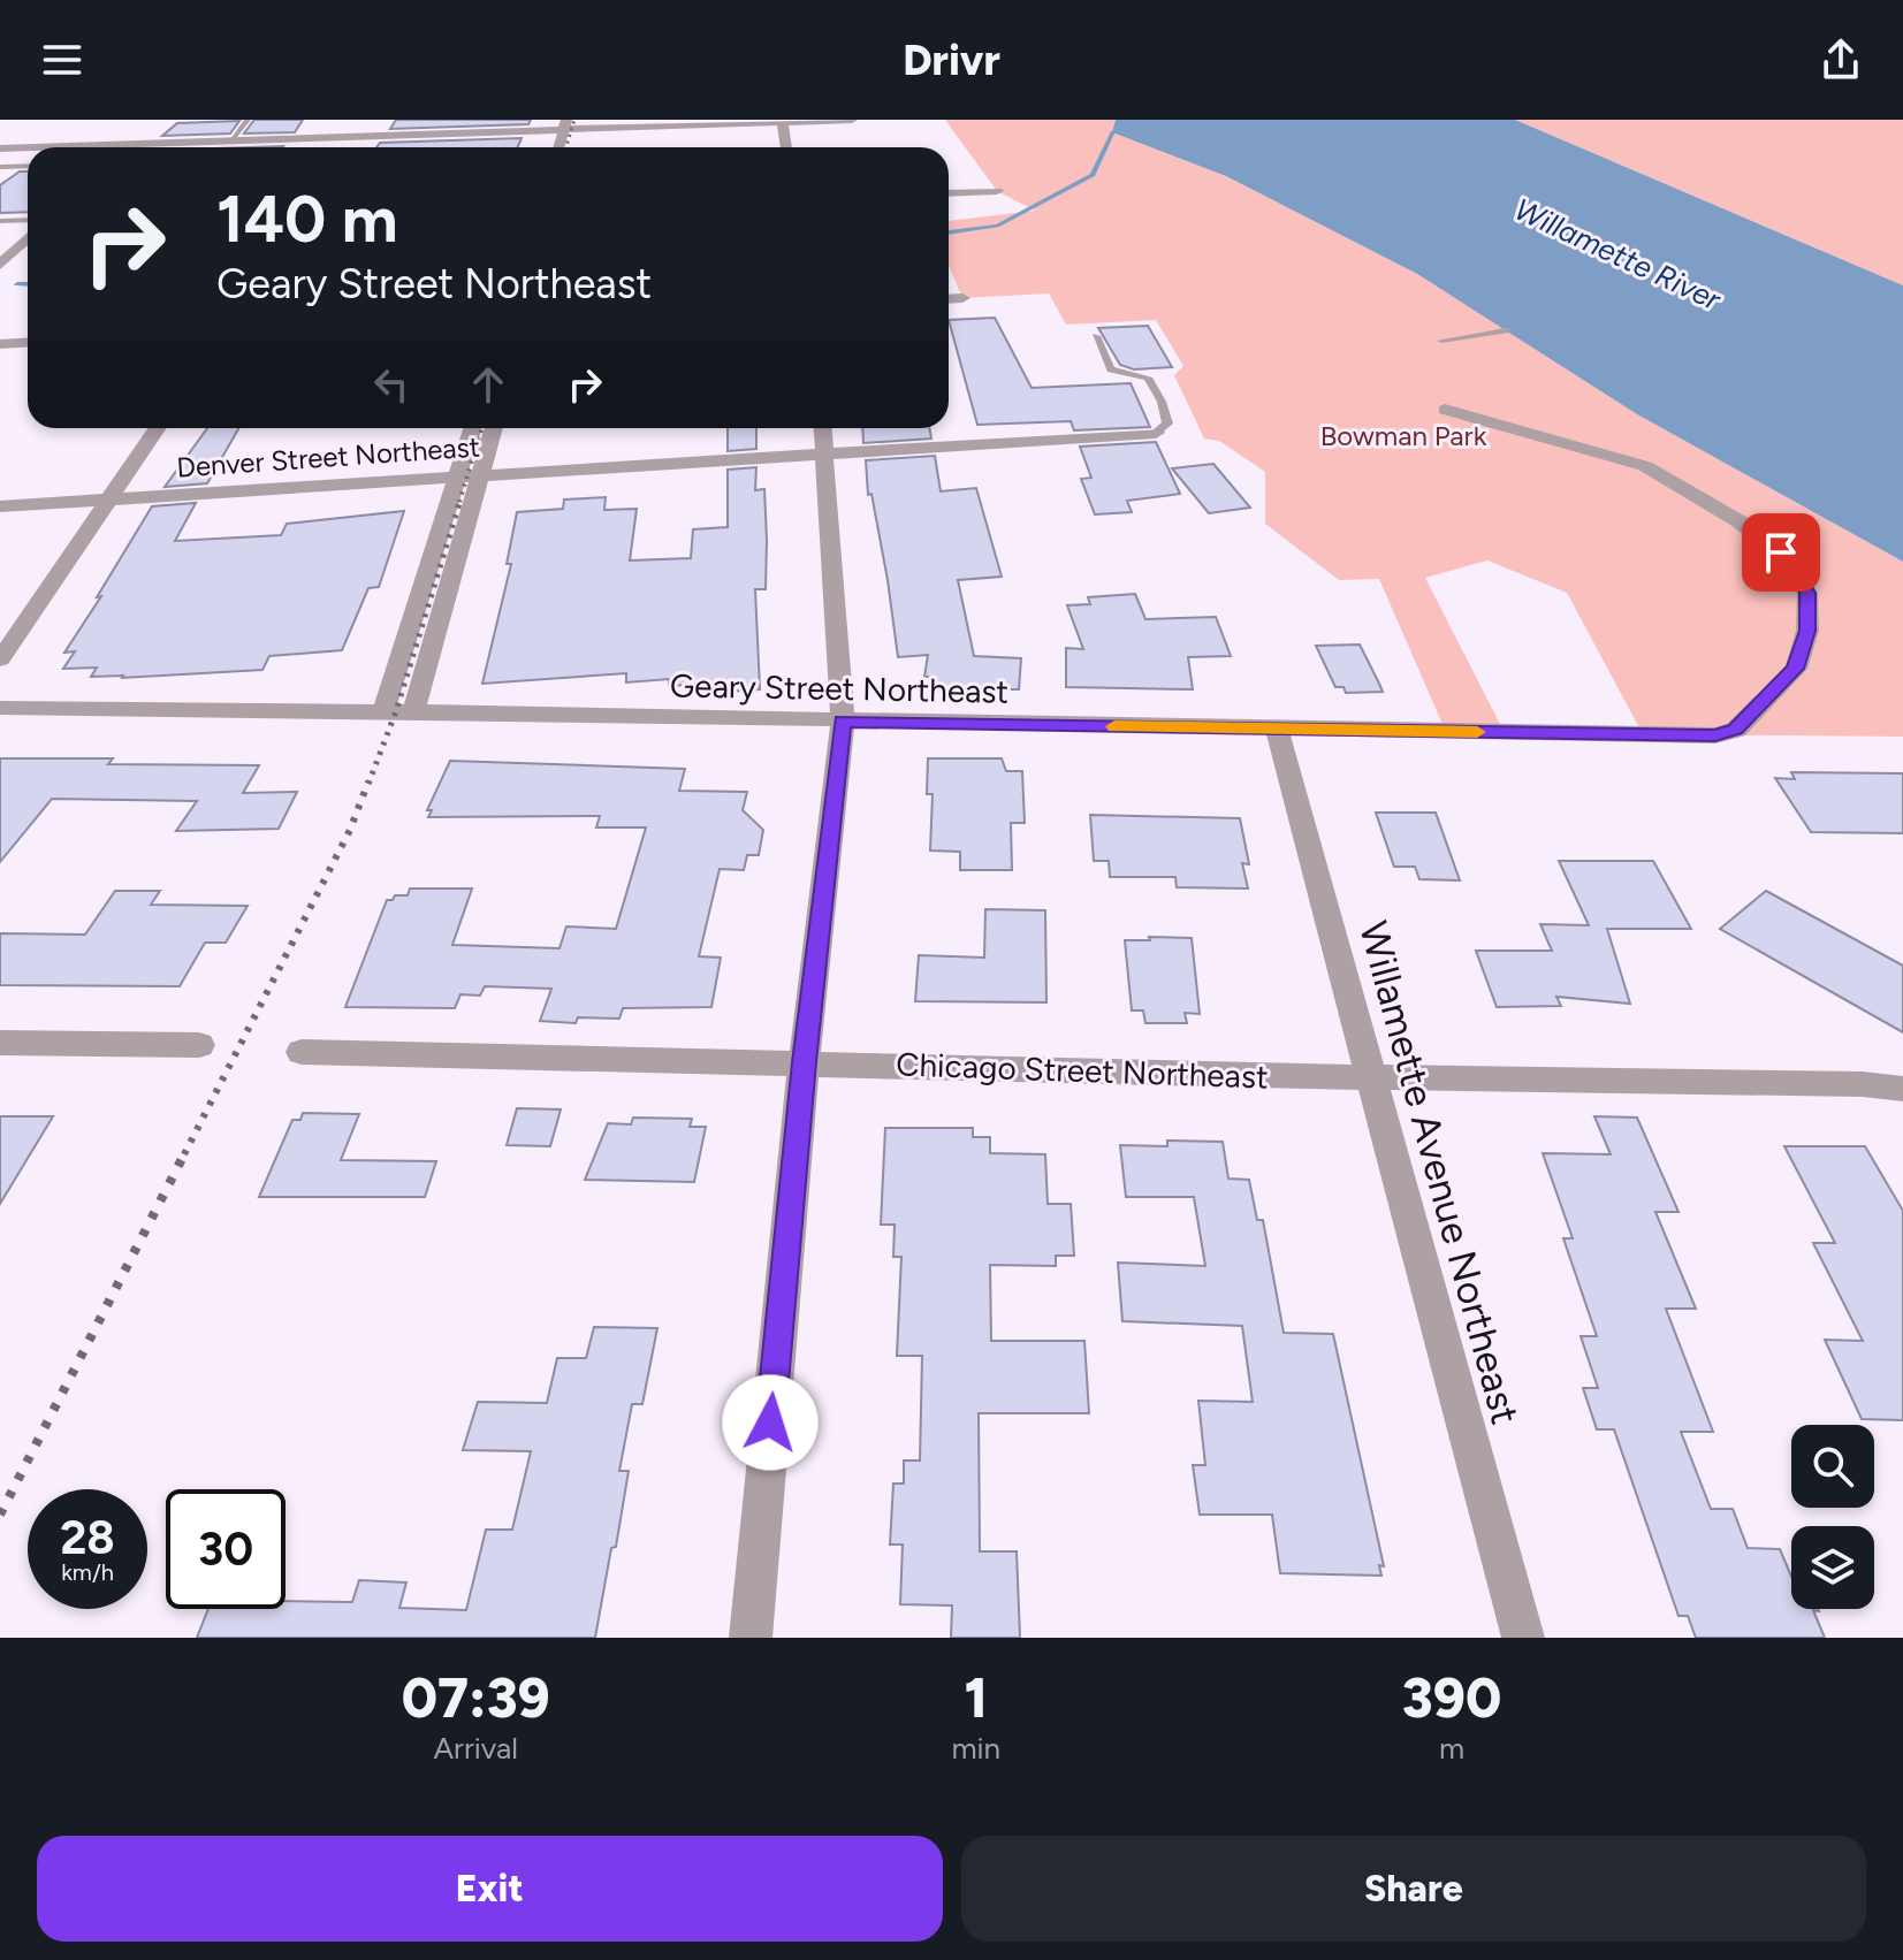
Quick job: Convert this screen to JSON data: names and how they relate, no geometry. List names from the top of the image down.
{
  "streets": {
    "street": [
      "Denver Street Northeast",
      "Geary Street Northeast",
      "Chicago Street Northeast",
      "Willamette Avenue Northeast"
    ]
  },
  "crossings": [
    ["Geary Street Northeast", "Willamette Avenue Northeast"],
    ["Chicago Street Northeast", "Willamette Avenue Northeast"]
  ],
  "water": ["Willamette River"],
  "parks": ["Bowman Park"],
  "page": {
    "header": "Drivr",
    "turn": ["140 m", "Geary Street Northeast"],
    "speed": "28 km/h",
    "limit": "30",
    "eta": [
      "07:39",
      "Arrival",
      "1",
      "min",
      "390",
      "m"
    ],
    "buttons": ["Exit", "Share"]
  }
}
